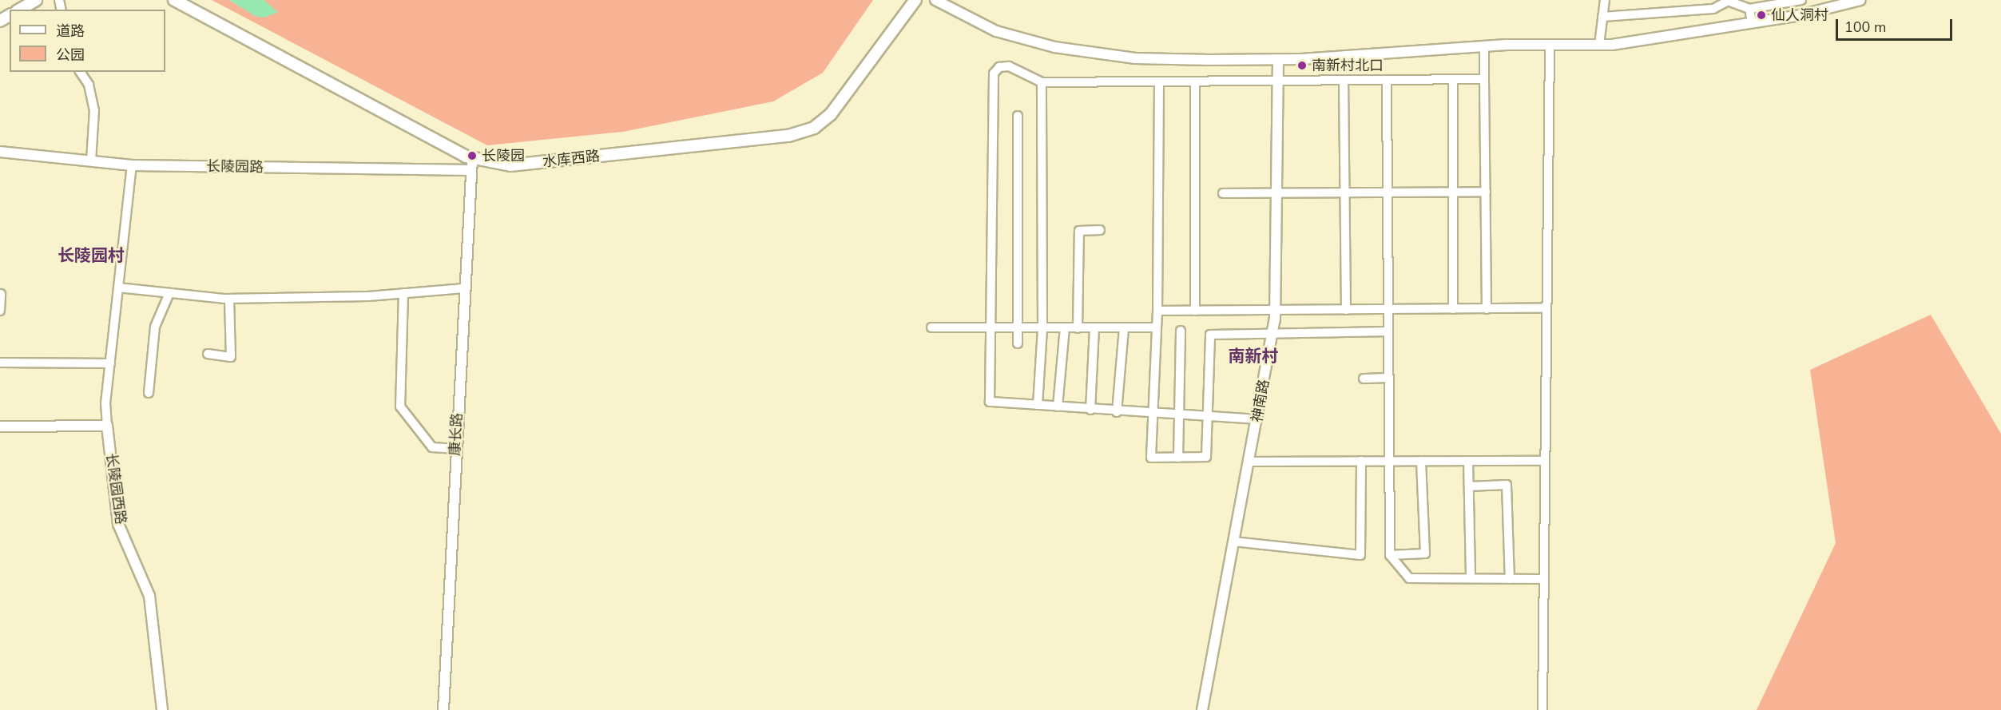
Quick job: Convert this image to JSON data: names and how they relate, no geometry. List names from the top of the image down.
{
  "streets": {
    "main road": ["水库西路"],
    "street": [
      "长陵园路",
      "神南路",
      "康长路",
      "长陵园西路"
    ]
  },
  "crossings": [
    ["水库西路", "长陵园路"],
    ["水库西路", "康长路"],
    ["长陵园路", "康长路"]
  ],
  "districts": ["长陵园村", "南新村"],
  "places": ["仙人洞村", "南新村北口", "长陵园"],
  "legend": ["道路", "公园"],
  "scale_bar": "100 m"
}
